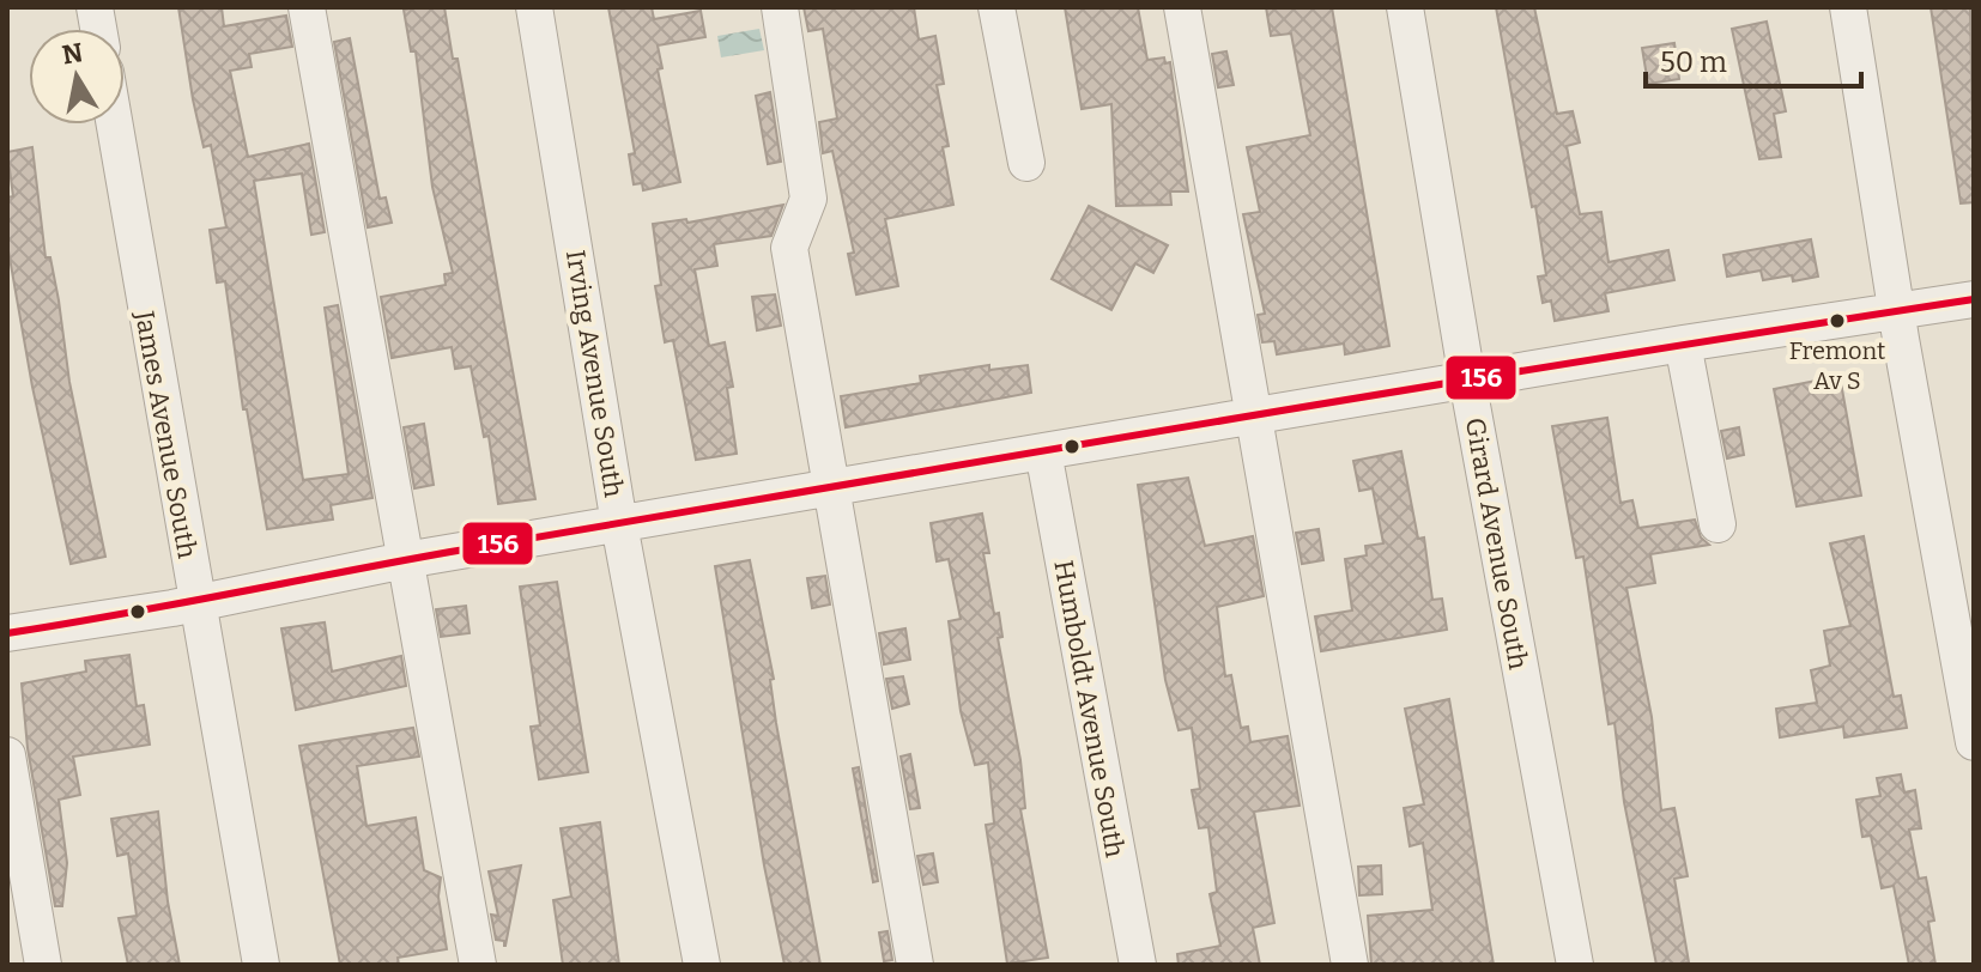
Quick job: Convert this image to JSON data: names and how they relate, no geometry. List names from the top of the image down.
{
  "streets": {
    "street": [
      "Irving Avenue South",
      "James Avenue South",
      "Girard Avenue South",
      "Humboldt Avenue South"
    ]
  },
  "places": ["Fremont Av S"],
  "lines": ["transit line 156"],
  "scale_bar": "50 m",
  "north": "top"
}
